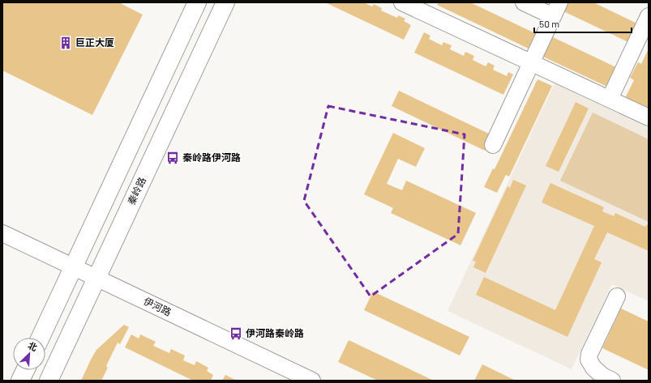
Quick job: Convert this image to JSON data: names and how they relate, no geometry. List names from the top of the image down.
{
  "streets": {
    "main road": ["秦岭路"],
    "street": ["伊河路"]
  },
  "crossings": [
    ["秦岭路", "伊河路"]
  ],
  "places": {
    "building": ["巨正大厦"],
    "bus stop": ["秦岭路伊河路", "伊河路秦岭路"]
  },
  "scale_bar": "50 m",
  "north": "top right"
}
